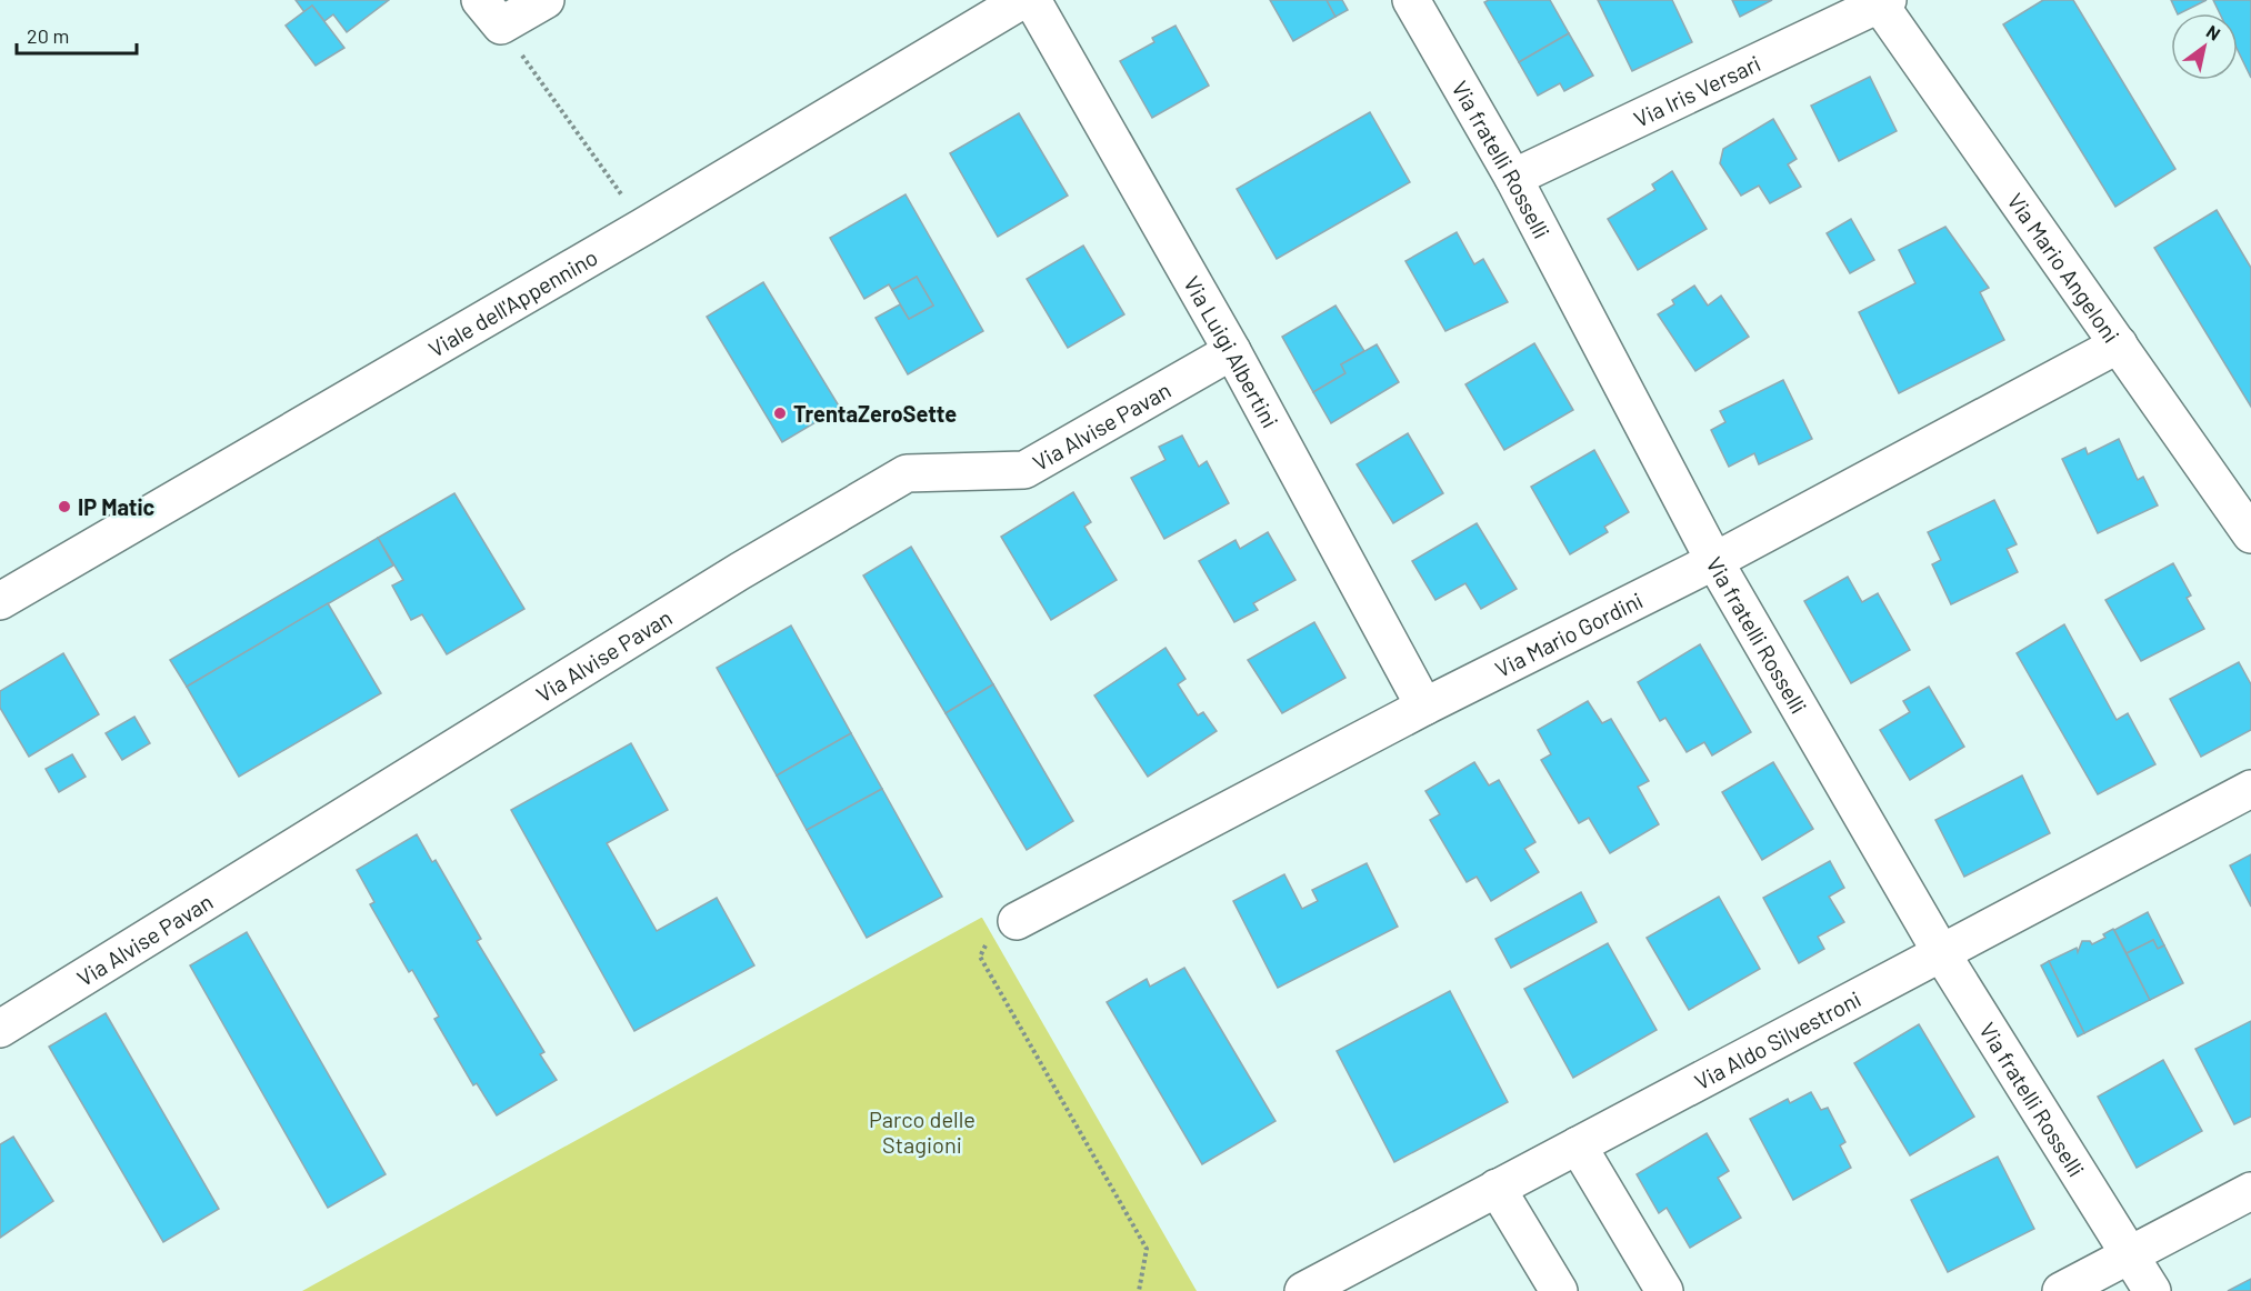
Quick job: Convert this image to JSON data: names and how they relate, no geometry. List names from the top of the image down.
{
  "streets": {
    "street": [
      "Via Iris Versari",
      "Via fratelli Rosselli",
      "Via Mario Angeloni",
      "Viale dell'Appennino",
      "Via Luigi Albertini",
      "Via Alvise Pavan",
      "Via Mario Gordini",
      "Via Aldo Silvestroni"
    ]
  },
  "crossings": [
    ["Via Iris Versari", "Via fratelli Rosselli"],
    ["Via Iris Versari", "Via Mario Angeloni"],
    ["Via fratelli Rosselli", "Via Mario Gordini"],
    ["Via fratelli Rosselli", "Via Aldo Silvestroni"],
    ["Via Mario Angeloni", "Via Mario Gordini"],
    ["Via Luigi Albertini", "Via Alvise Pavan"],
    ["Via Luigi Albertini", "Via Mario Gordini"]
  ],
  "parks": ["Parco delle Stagioni"],
  "places": ["TrentaZeroSette", "IP Matic"],
  "scale_bar": "20 m",
  "north": "top right"
}
